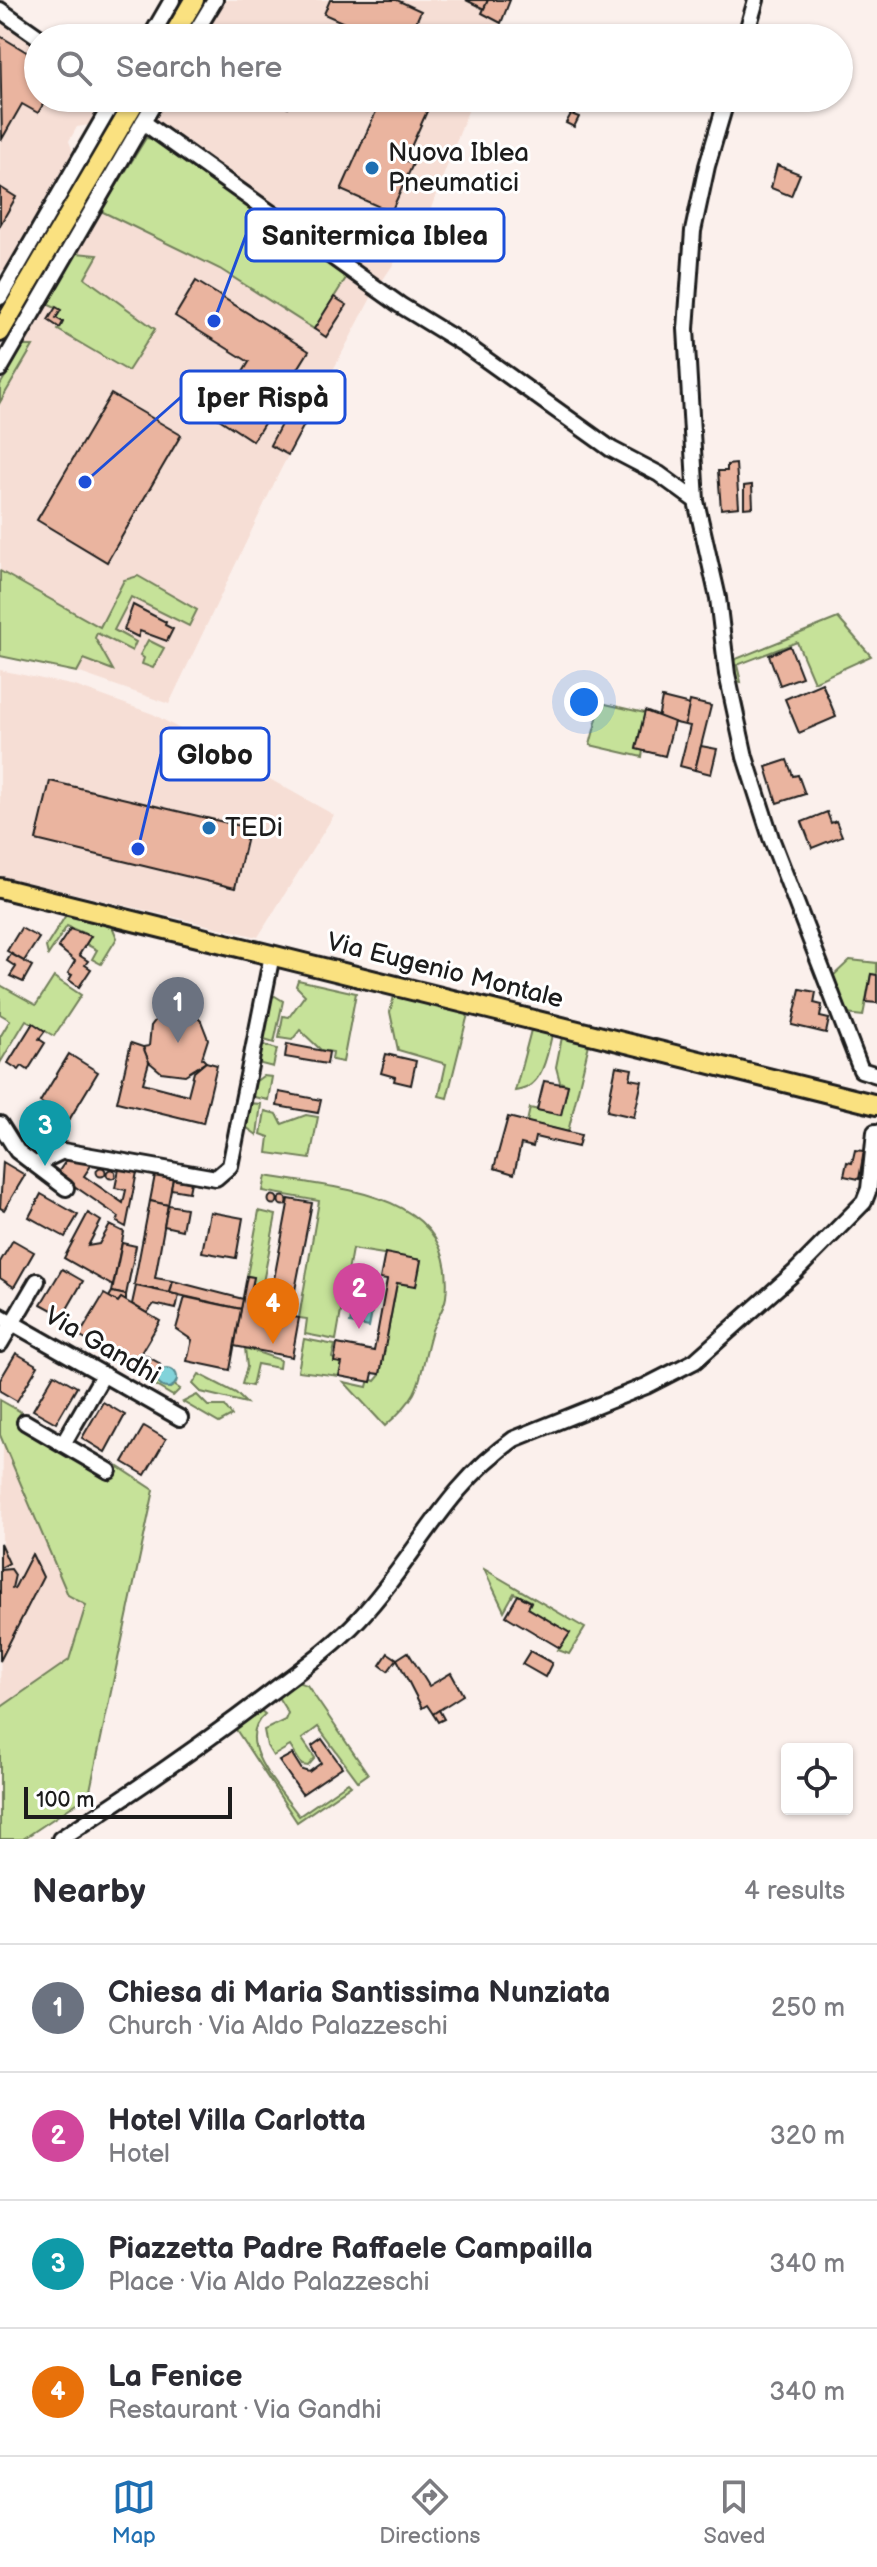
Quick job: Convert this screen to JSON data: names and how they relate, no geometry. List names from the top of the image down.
{
  "streets": {
    "main road": ["Via Eugenio Montale"],
    "street": ["Via Gandhi"]
  },
  "places": [
    "Nuova Iblea Pneumatici",
    "Sanitermica Iblea",
    "Iper Rispà",
    "TEDi",
    "Globo"
  ],
  "scale_bar": "100 m",
  "page": {
    "search": "Search here",
    "pins": [
      "1",
      "3",
      "2",
      "4"
    ],
    "scale": "100 m",
    "heading": ["Nearby", "4 results"],
    "list": [
      {
        "mark": "1",
        "name": "Chiesa di Maria Santissima Nunziata",
        "note": "Church · Via Aldo Palazzeschi",
        "value": "250 m"
      },
      {
        "mark": "2",
        "name": "Hotel Villa Carlotta",
        "note": "Hotel",
        "value": "320 m"
      },
      {
        "mark": "3",
        "name": "Piazzetta Padre Raffaele Campailla",
        "note": "Place · Via Aldo Palazzeschi",
        "value": "340 m"
      },
      {
        "mark": "4",
        "name": "La Fenice",
        "note": "Restaurant · Via Gandhi",
        "value": "340 m"
      }
    ],
    "nav": ["Map", "Directions", "Saved"]
  }
}
